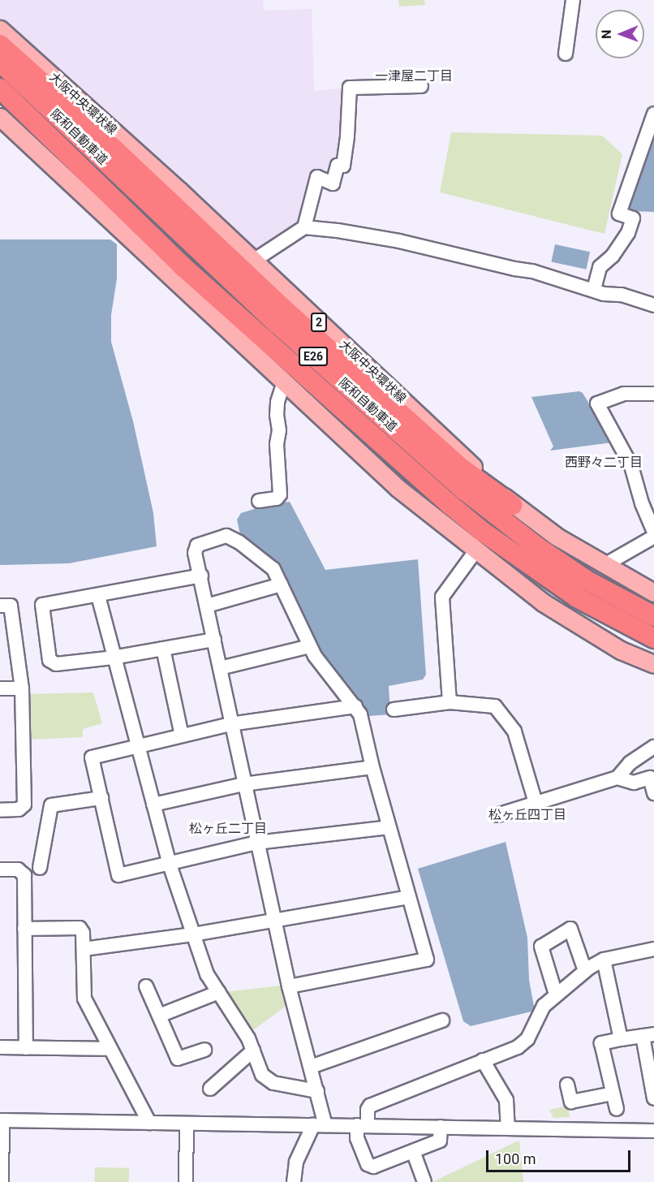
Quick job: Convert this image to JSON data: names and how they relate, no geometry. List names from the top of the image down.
{
  "streets": {
    "highway": ["阪和自動車道", "E26"],
    "main road": ["大阪中央環状線", "2"]
  },
  "districts": [
    "一津屋二丁目",
    "西野々二丁目",
    "松ヶ丘四丁目",
    "松ヶ丘二丁目"
  ],
  "scale_bar": "100 m",
  "north": "left"
}
